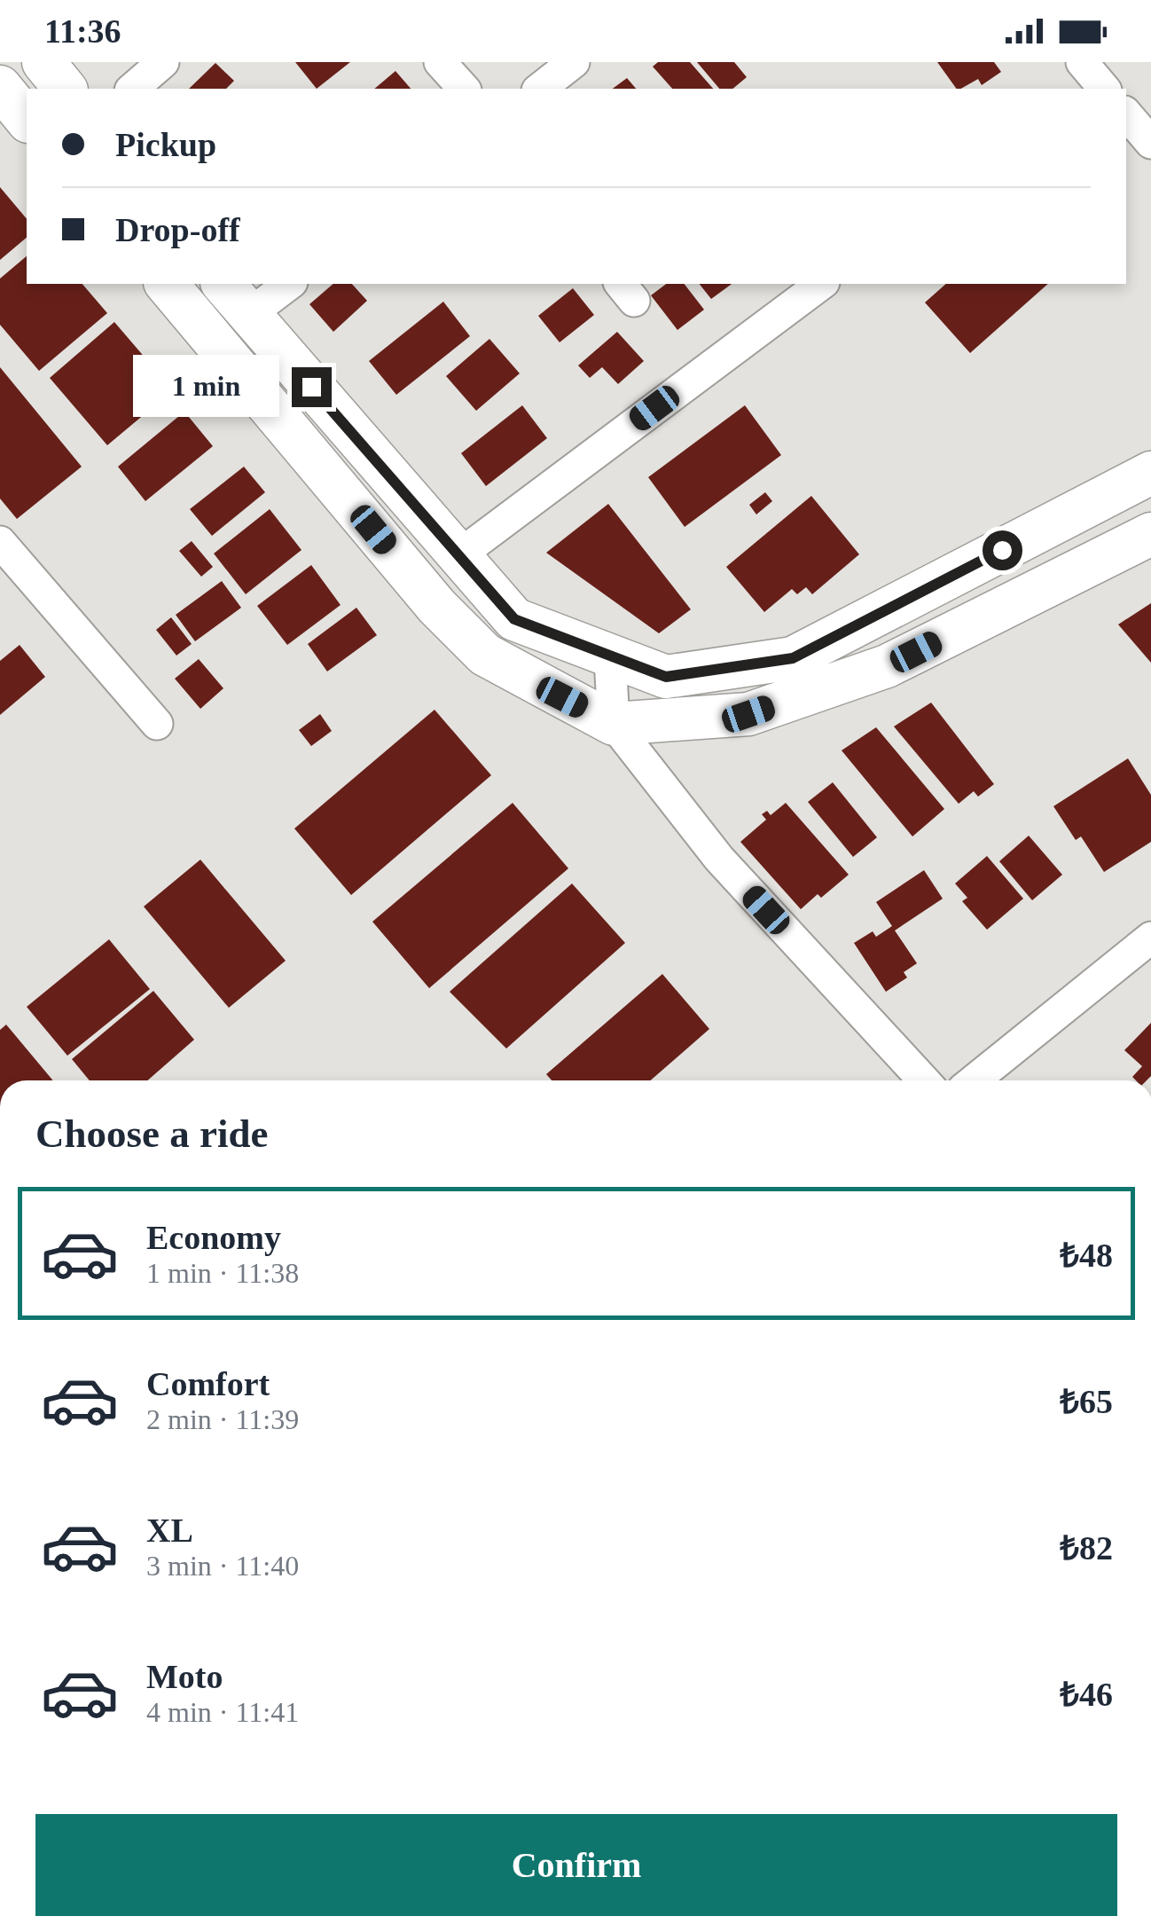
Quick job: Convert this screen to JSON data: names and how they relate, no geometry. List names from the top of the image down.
{
  "page": {
    "status": "11:36",
    "banner": ["Pickup", "Drop-off"],
    "bubble": "1 min",
    "heading": "Choose a ride",
    "list": [
      {
        "name": "Economy",
        "note": "1 min · 11:38",
        "value": "₺48"
      },
      {
        "name": "Comfort",
        "note": "2 min · 11:39",
        "value": "₺65"
      },
      {
        "name": "XL",
        "note": "3 min · 11:40",
        "value": "₺82"
      },
      {
        "name": "Moto",
        "note": "4 min · 11:41",
        "value": "₺46"
      }
    ],
    "buttons": "Confirm"
  }
}
